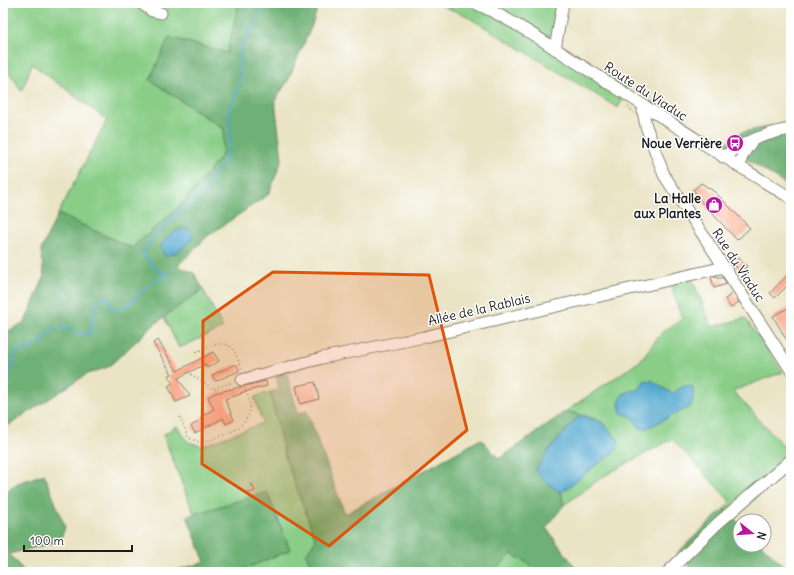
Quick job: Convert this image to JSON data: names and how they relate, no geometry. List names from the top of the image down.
{
  "streets": {
    "street": ["Route du Viaduc", "Rue du Viaduc", "Allée de la Rablais"]
  },
  "crossings": [
    ["Route du Viaduc", "Rue du Viaduc"],
    ["Rue du Viaduc", "Allée de la Rablais"]
  ],
  "places": {
    "bus stop": ["Noue Verrière"],
    "shop": ["La Halle aux Plantes"]
  },
  "scale_bar": "100 m",
  "north": "right"
}
